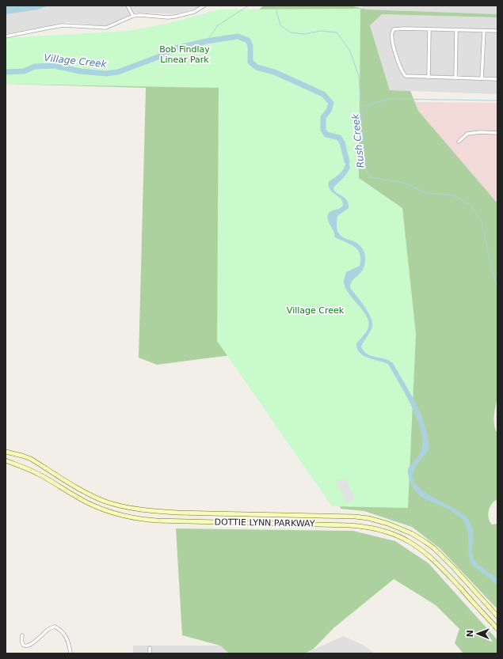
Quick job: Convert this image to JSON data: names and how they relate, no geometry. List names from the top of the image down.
{
  "streets": {
    "main road": ["DOTTIE LYNN PARKWAY"]
  },
  "water": ["Village Creek", "Rush Creek"],
  "parks": ["Bob Findlay Linear Park", "Village Creek"],
  "north": "left"
}
